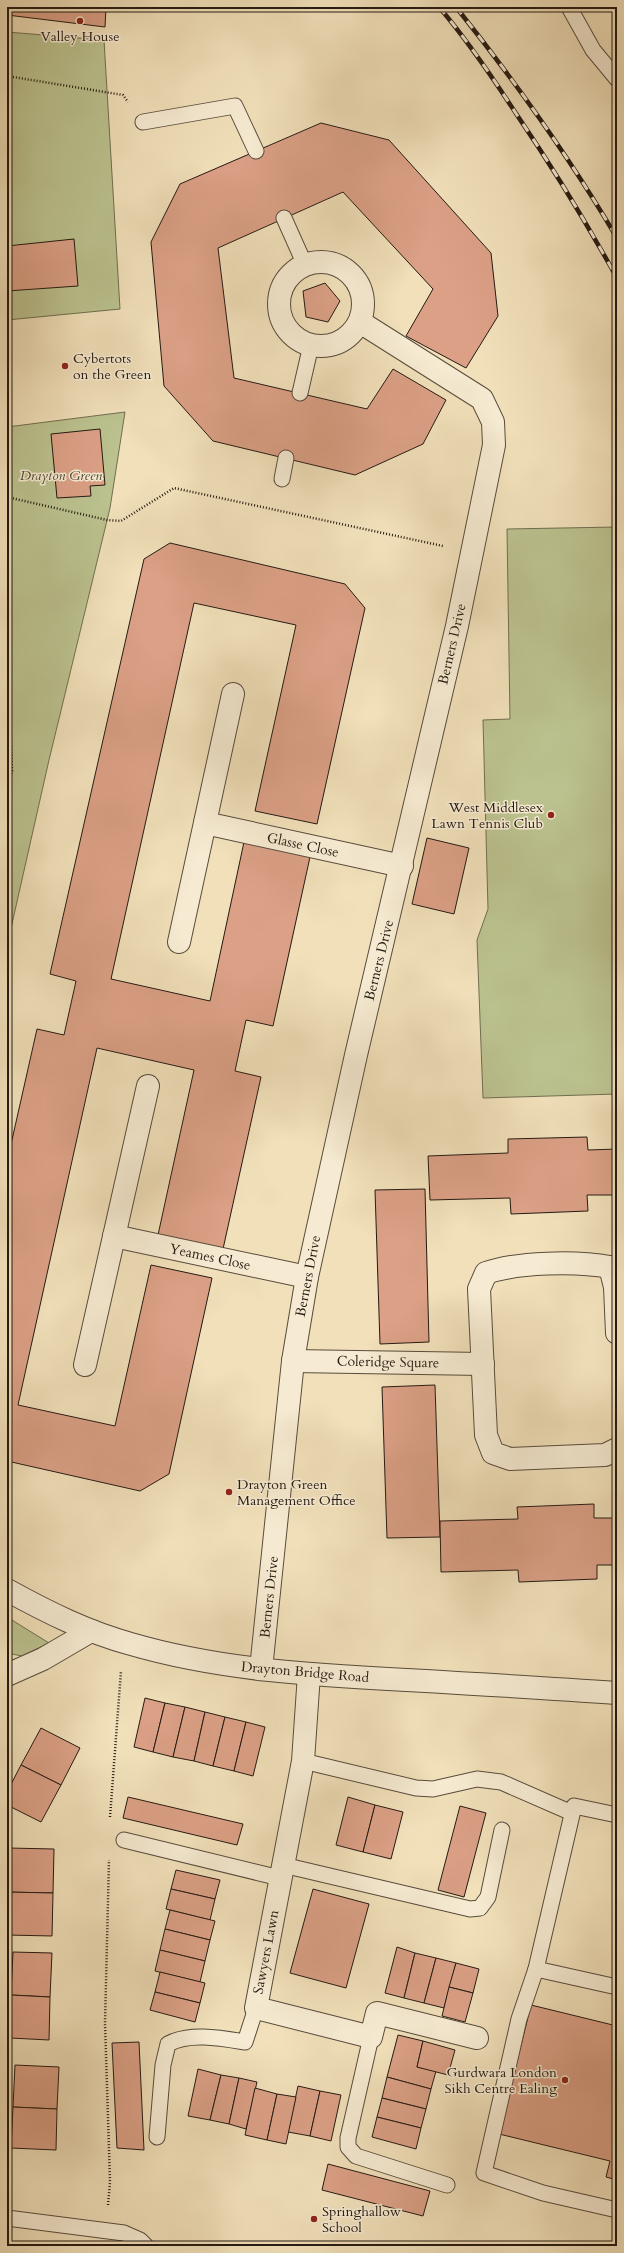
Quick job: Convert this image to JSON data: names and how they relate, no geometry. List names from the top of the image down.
{
  "streets": {
    "street": [
      "Berners Drive",
      "Glasse Close",
      "Yeames Close",
      "Coleridge Square",
      "Drayton Bridge Road",
      "Sawyers Lawn"
    ]
  },
  "crossings": [
    ["Berners Drive", "Glasse Close"],
    ["Berners Drive", "Yeames Close"],
    ["Berners Drive", "Coleridge Square"],
    ["Berners Drive", "Drayton Bridge Road"],
    ["Drayton Bridge Road", "Sawyers Lawn"]
  ],
  "parks": ["Drayton Green"],
  "places": [
    "Valley House",
    "Cybertots on the Green",
    "West Middlesex Lawn Tennis Club",
    "Drayton Green Management Office",
    "Gurdwara London Sikh Centre Ealing",
    "Springhallow School"
  ]
}
